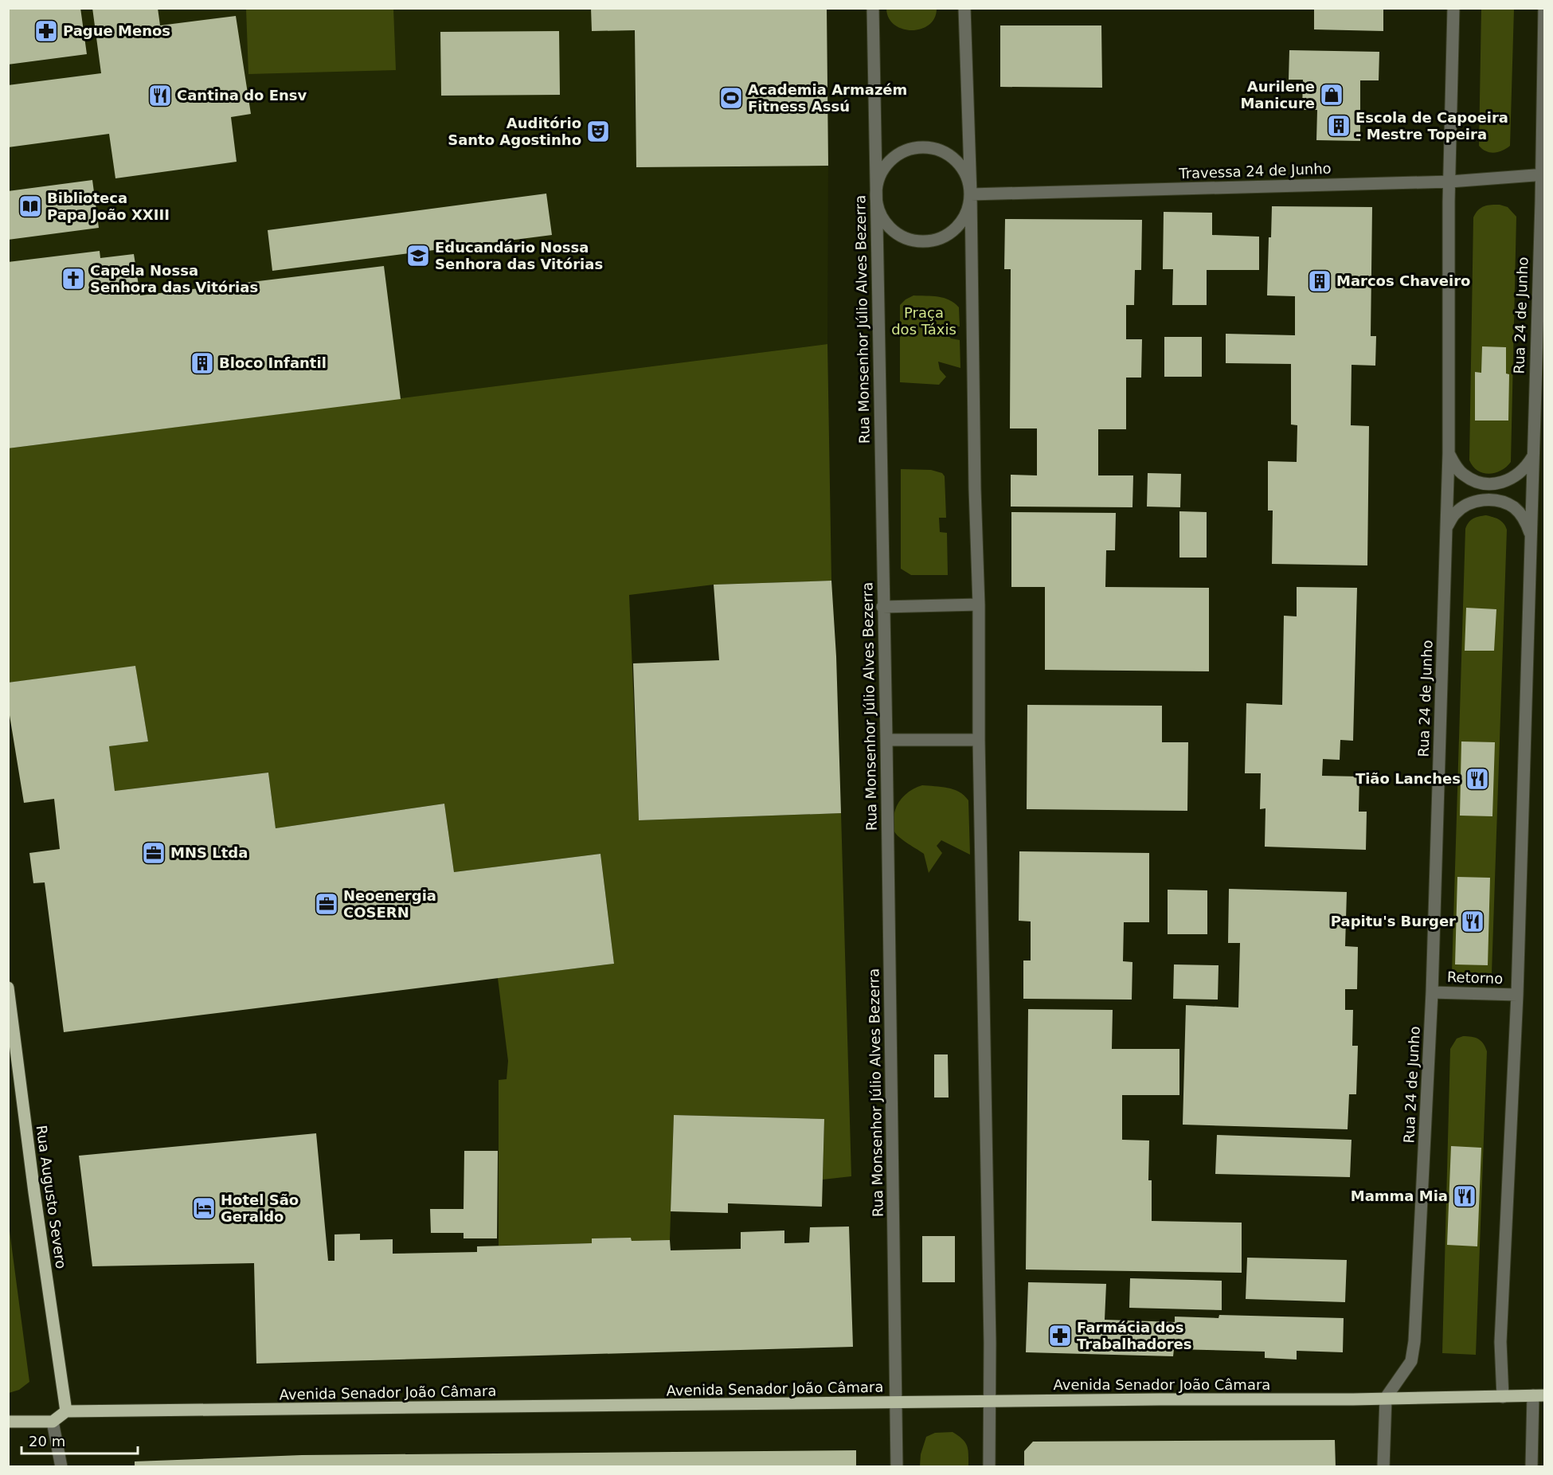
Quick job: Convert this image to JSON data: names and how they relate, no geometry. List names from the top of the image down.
{
  "streets": {
    "main road": ["Rua Augusto Severo", "Avenida Senador João Câmara"],
    "street": [
      "Travessa 24 de Junho",
      "Rua 24 de Junho",
      "Rua Monsenhor Júlio Alves Bezerra",
      "Retorno"
    ]
  },
  "crossings": [
    ["Travessa 24 de Junho", "Rua 24 de Junho"],
    ["Travessa 24 de Junho", "Rua Monsenhor Júlio Alves Bezerra"],
    ["Rua 24 de Junho", "Retorno"],
    ["Rua 24 de Junho", "Avenida Senador João Câmara"],
    ["Rua Monsenhor Júlio Alves Bezerra", "Avenida Senador João Câmara"],
    ["Rua Augusto Severo", "Avenida Senador João Câmara"]
  ],
  "parks": ["Praça dos Táxis"],
  "places": {
    "pharmacy": ["Pague Menos", "Farmácia dos Trabalhadores"],
    "shop": ["Aurilene Manicure"],
    "restaurant": [
      "Cantina do Ensv",
      "Tião Lanches",
      "Papitu's Burger",
      "Mamma Mia"
    ],
    "sports": ["Academia Armazém Fitness Assú"],
    "building": ["Escola de Capoeira - Mestre Topeira", "Marcos Chaveiro", "Bloco Infantil"],
    "theatre": ["Auditório Santo Agostinho"],
    "library": ["Biblioteca Papa João XXIII"],
    "school or university": ["Educandário Nossa Senhora das Vitórias"],
    "church": ["Capela Nossa Senhora das Vitórias"],
    "office": ["MNS Ltda", "Neoenergia COSERN"],
    "hotel": ["Hotel São Geraldo"]
  },
  "scale_bar": "20 m"
}
